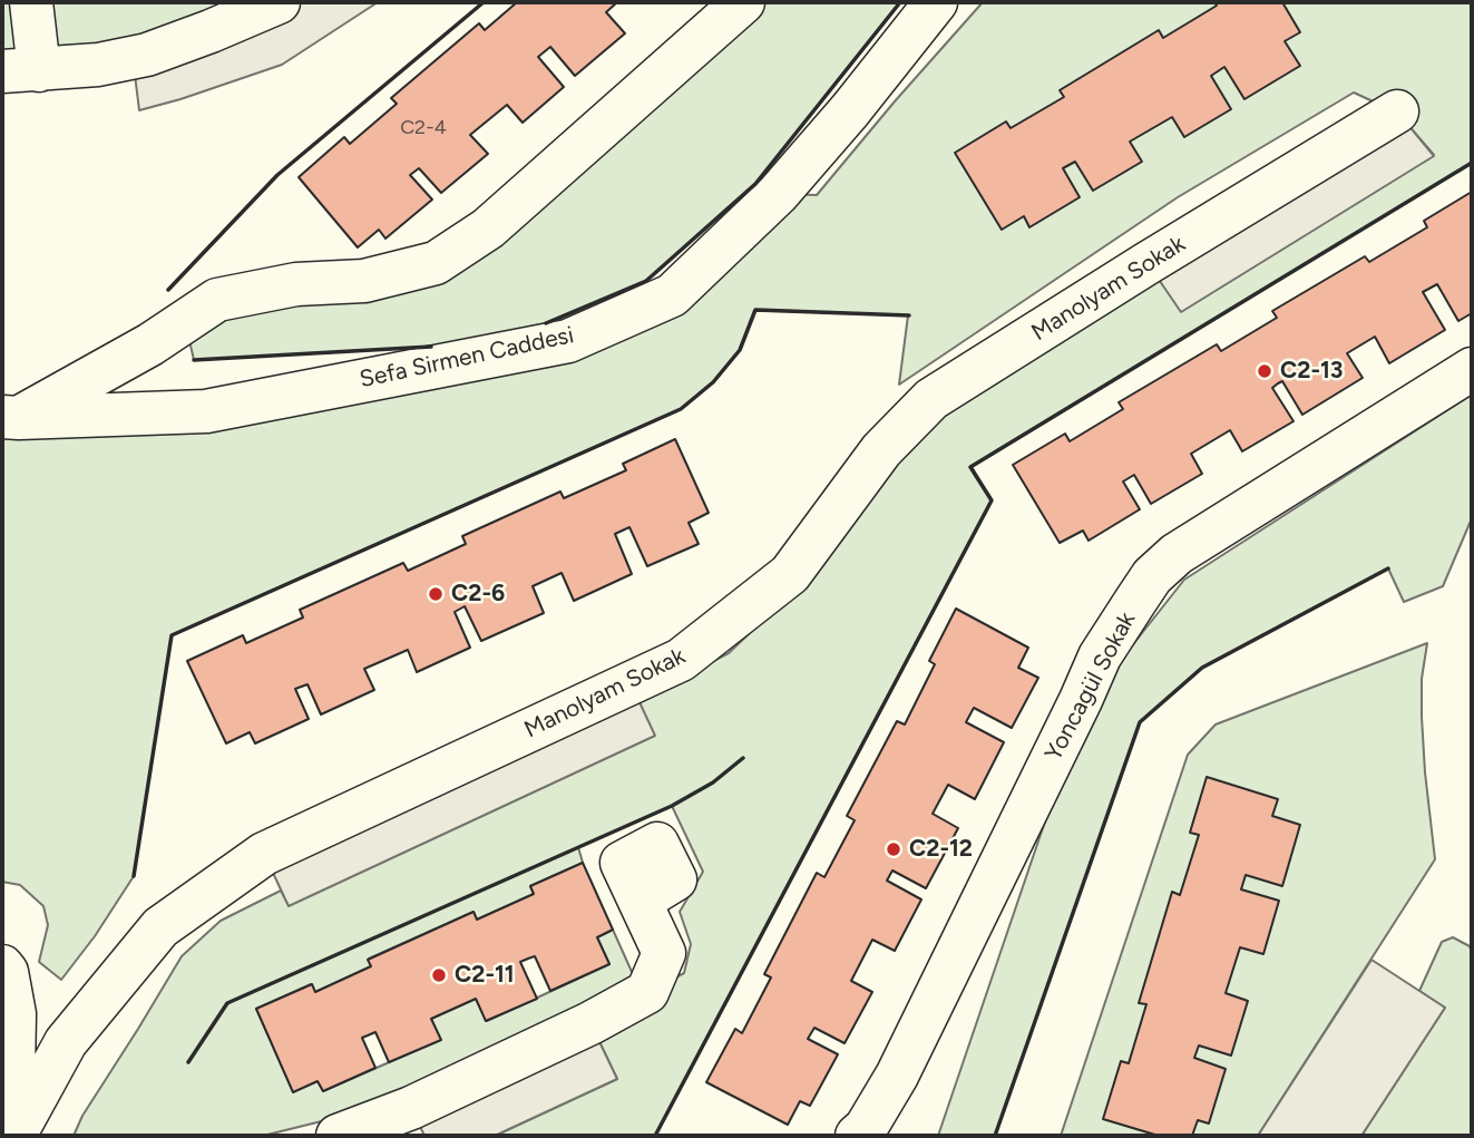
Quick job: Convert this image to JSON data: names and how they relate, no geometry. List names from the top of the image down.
{
  "streets": {
    "street": ["Manolyam Sokak", "Sefa Sirmen Caddesi", "Yoncagül Sokak"]
  },
  "places": [
    "C2-13",
    "C2-6",
    "C2-12",
    "C2-11"
  ],
  "house_numbers": ["C2-4"]
}
